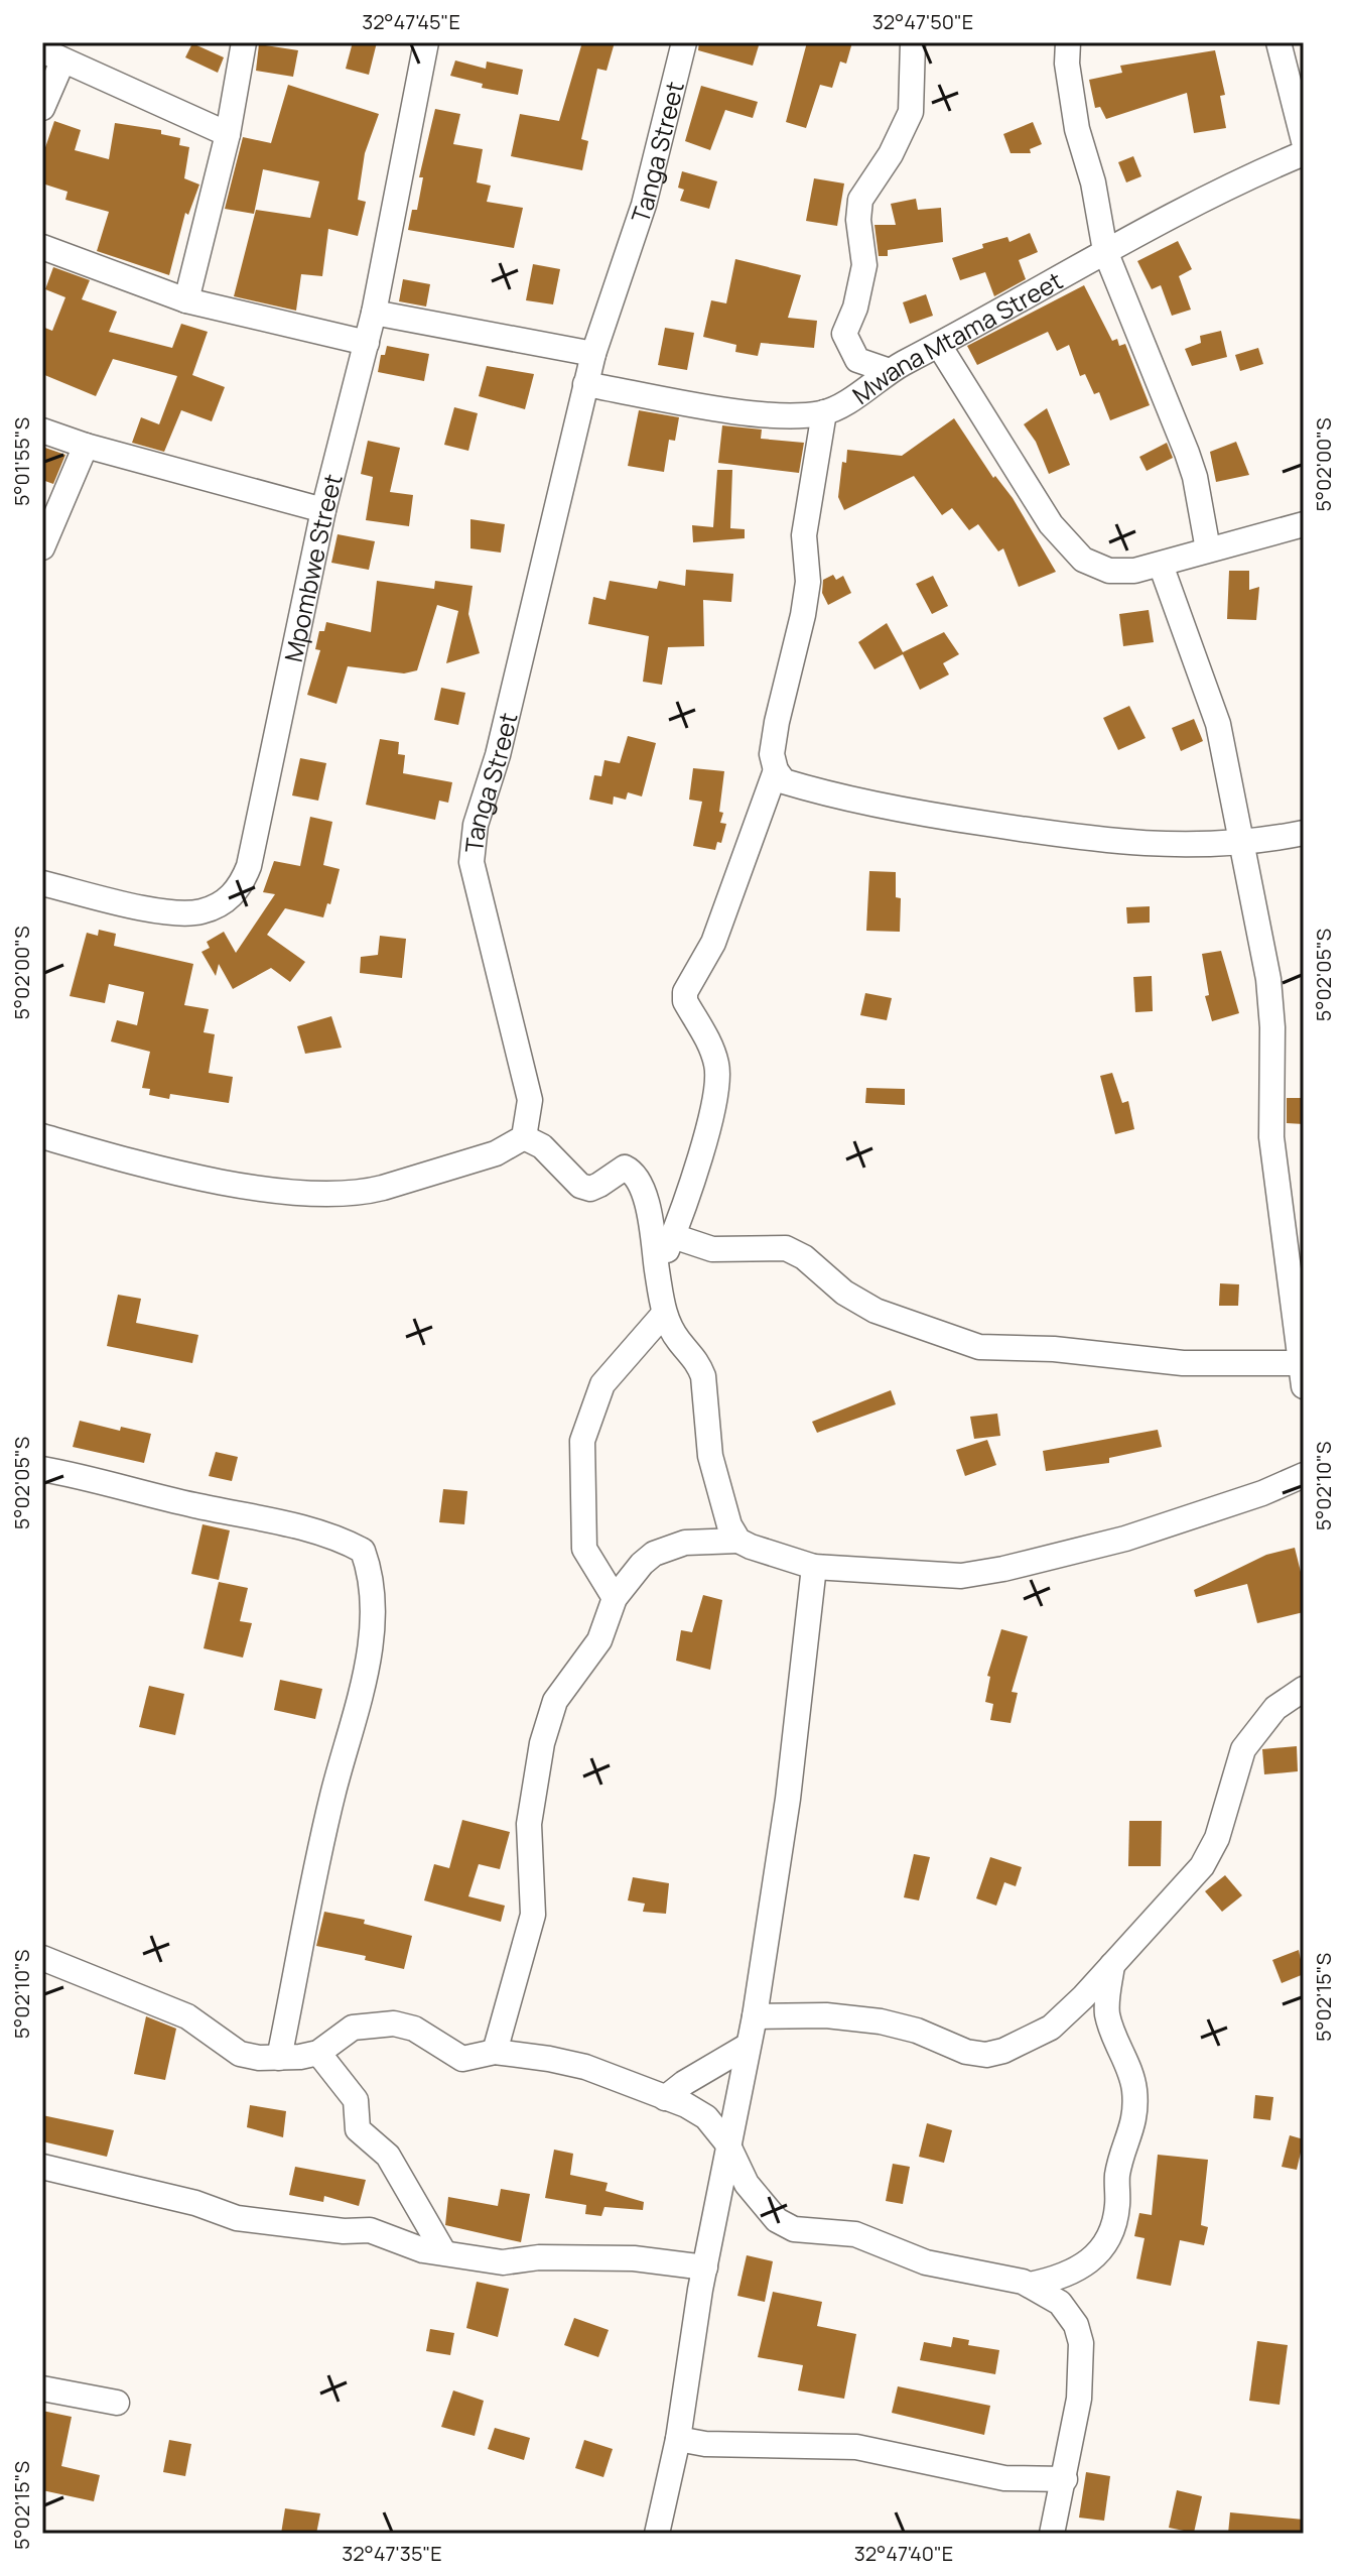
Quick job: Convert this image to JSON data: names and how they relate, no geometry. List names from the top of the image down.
{
  "streets": {
    "street": ["Tanga Street", "Mwana Mtama Street", "Mpombwe Street"]
  },
  "crossings": [
    ["Tanga Street", "Mwana Mtama Street"]
  ],
  "coordinates": [
    "32°47'45\"E",
    "32°47'50\"E",
    "5°01'55\"S",
    "5°02'00\"S",
    "5°02'05\"S",
    "5°02'10\"S",
    "5°02'15\"S",
    "32°47'35\"E",
    "32°47'40\"E"
  ]
}
